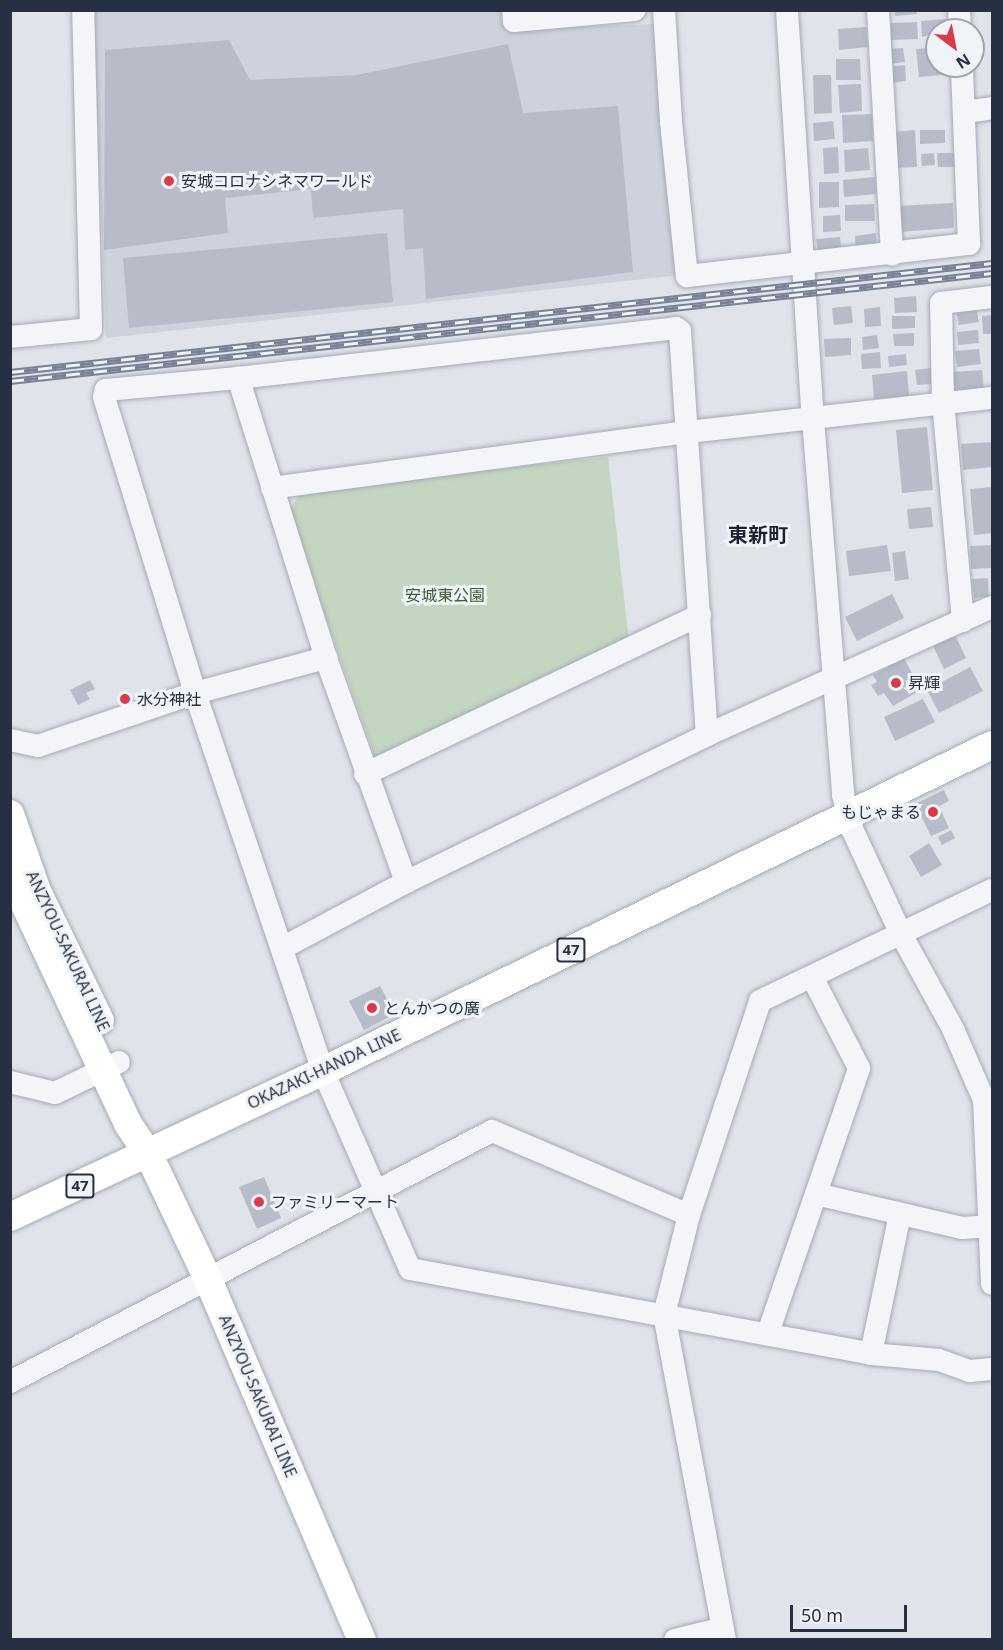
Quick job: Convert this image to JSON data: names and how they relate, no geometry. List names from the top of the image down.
{
  "streets": {
    "main road": ["47", "ANZYOU-SAKURAI LINE", "OKAZAKI-HANDA LINE"]
  },
  "crossings": [
    ["ANZYOU-SAKURAI LINE", "OKAZAKI-HANDA LINE"]
  ],
  "districts": ["東新町"],
  "parks": ["安城東公園"],
  "places": [
    "安城コロナシネマワールド",
    "昇輝",
    "水分神社",
    "もじゃまる",
    "とんかつの廣",
    "ファミリーマート"
  ],
  "scale_bar": "50 m",
  "north": "bottom right"
}
